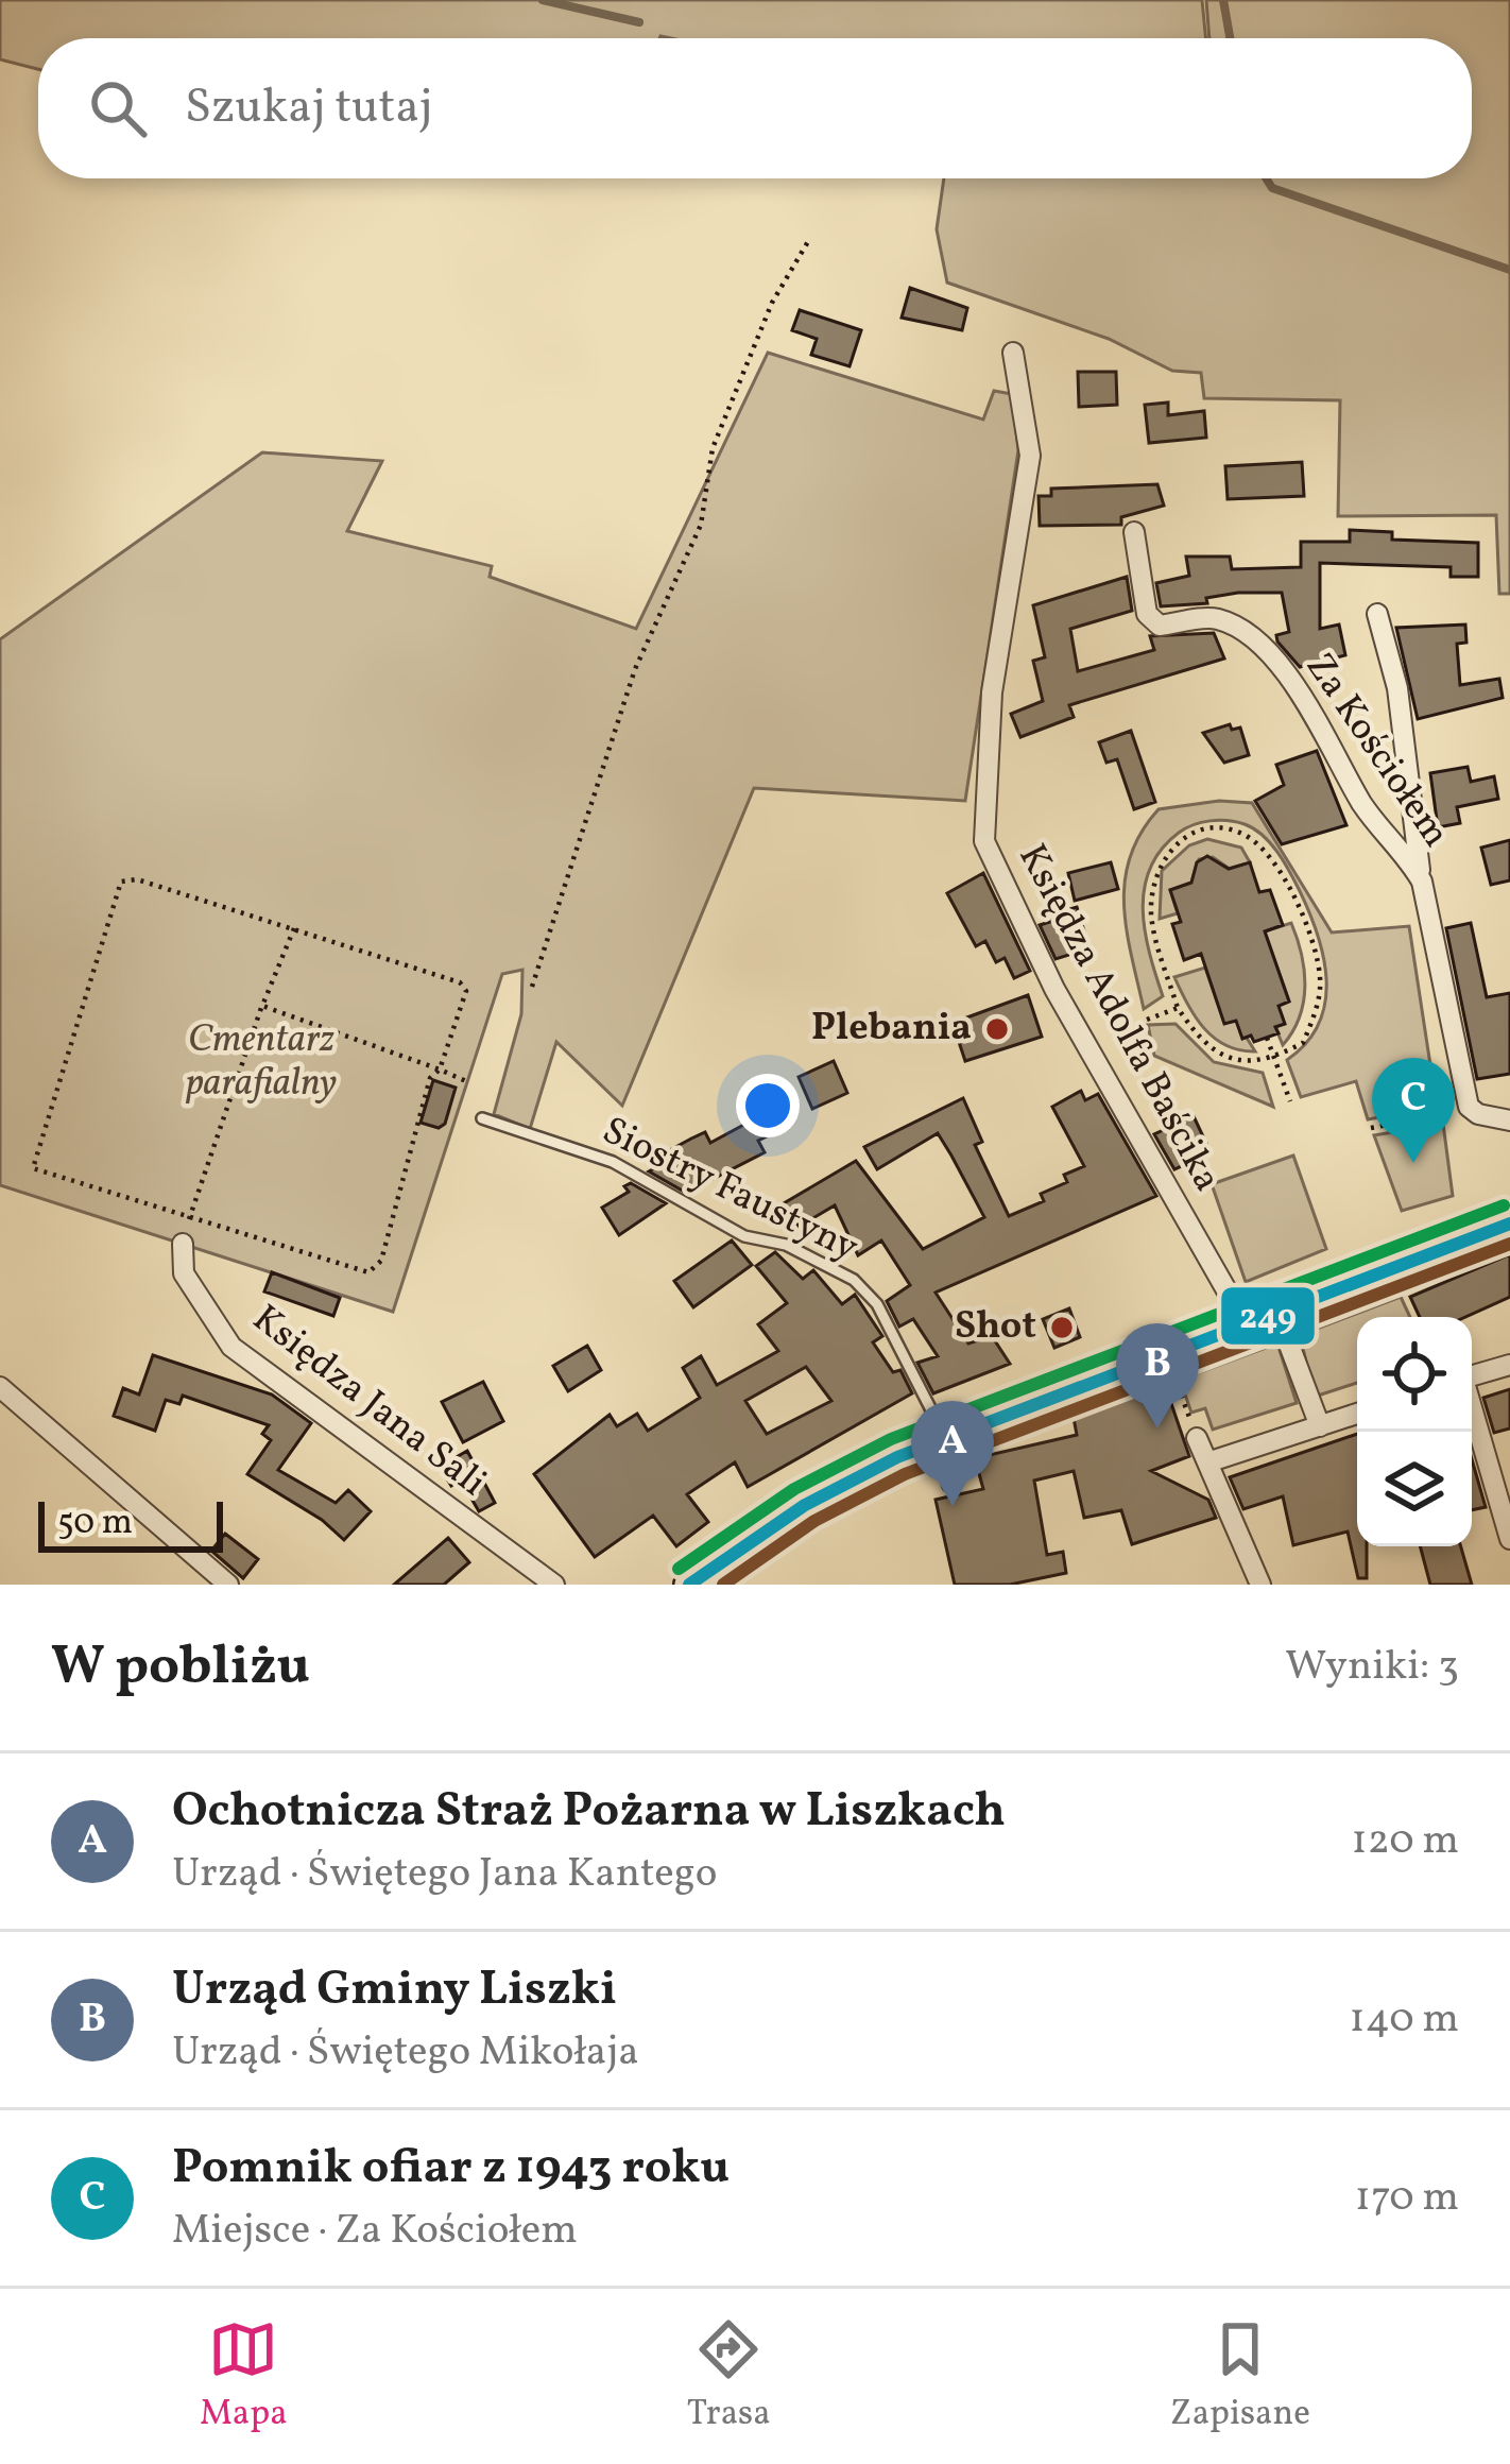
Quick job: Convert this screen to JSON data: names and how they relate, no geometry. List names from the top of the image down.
{
  "streets": {
    "street": ["Za Kościołem", "Księdza Adolfa Baścika", "Księdza Jana Sali"],
    "lane": ["Siostry Faustyny"]
  },
  "parks": ["Cmentarz parafialny"],
  "places": ["Plebania", "Shot"],
  "lines": ["transit line 249"],
  "scale_bar": "50 m",
  "page": {
    "search": "Szukaj tutaj",
    "pins": ["C", "B", "A"],
    "scale": "50 m",
    "heading": ["W pobliżu", "Wyniki: 3"],
    "list": [
      {
        "mark": "A",
        "name": "Ochotnicza Straż Pożarna w Liszkach",
        "note": "Urząd · Świętego Jana Kantego",
        "value": "120 m"
      },
      {
        "mark": "B",
        "name": "Urząd Gminy Liszki",
        "note": "Urząd · Świętego Mikołaja",
        "value": "140 m"
      },
      {
        "mark": "C",
        "name": "Pomnik ofiar z 1943 roku",
        "note": "Miejsce · Za Kościołem",
        "value": "170 m"
      }
    ],
    "nav": ["Mapa", "Trasa", "Zapisane"]
  }
}
